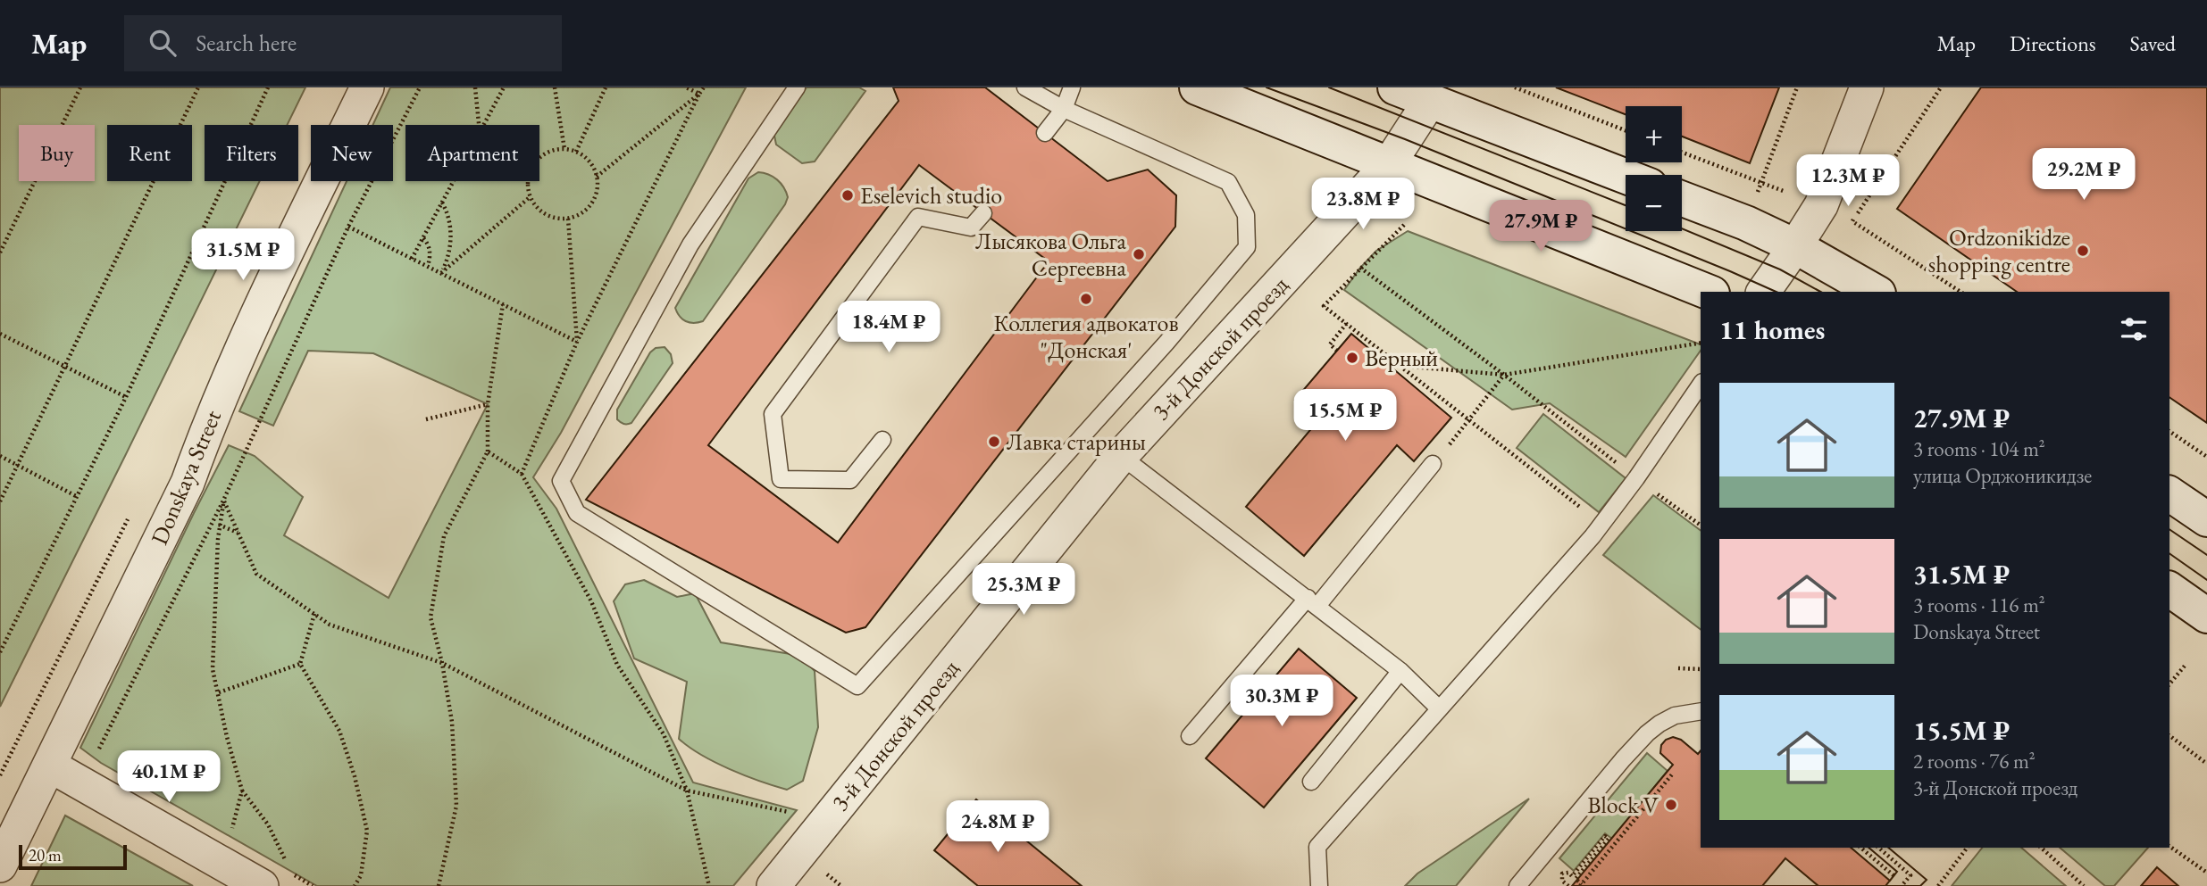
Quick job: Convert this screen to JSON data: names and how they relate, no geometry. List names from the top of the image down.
{
  "streets": {
    "street": ["3-й Донской проезд", "Donskaya Street"]
  },
  "places": [
    "Eselevich studio",
    "Ordzonikidze shopping centre",
    "Лысякова Ольга Сергеевна",
    "Коллегия адвокатов \"Донская'",
    "Верный",
    "Лавка старины",
    "Block V"
  ],
  "scale_bar": "20 m",
  "page": {
    "header": "Map",
    "search": "Search here",
    "nav": ["Map", "Directions", "Saved"],
    "map_buttons": ["+", "−"],
    "chip": [
      "Buy",
      "Rent",
      "Filters",
      "New",
      "Apartment"
    ],
    "price": [
      "29.2M ₽",
      "12.3M ₽",
      "23.8M ₽",
      "27.9M ₽",
      "31.5M ₽",
      "18.4M ₽",
      "15.5M ₽",
      "25.3M ₽",
      "30.3M ₽",
      "40.1M ₽",
      "24.8M ₽"
    ],
    "heading": "11 homes",
    "list": [
      {
        "name": "27.9M ₽",
        "note": "3 rooms · 104 m² · улица Орджоникидзе"
      },
      {
        "name": "31.5M ₽",
        "note": "3 rooms · 116 m² · Donskaya Street"
      },
      {
        "name": "15.5M ₽",
        "note": "2 rooms · 76 m² · 3-й Донской проезд"
      }
    ],
    "scale": "20 m"
  }
}
